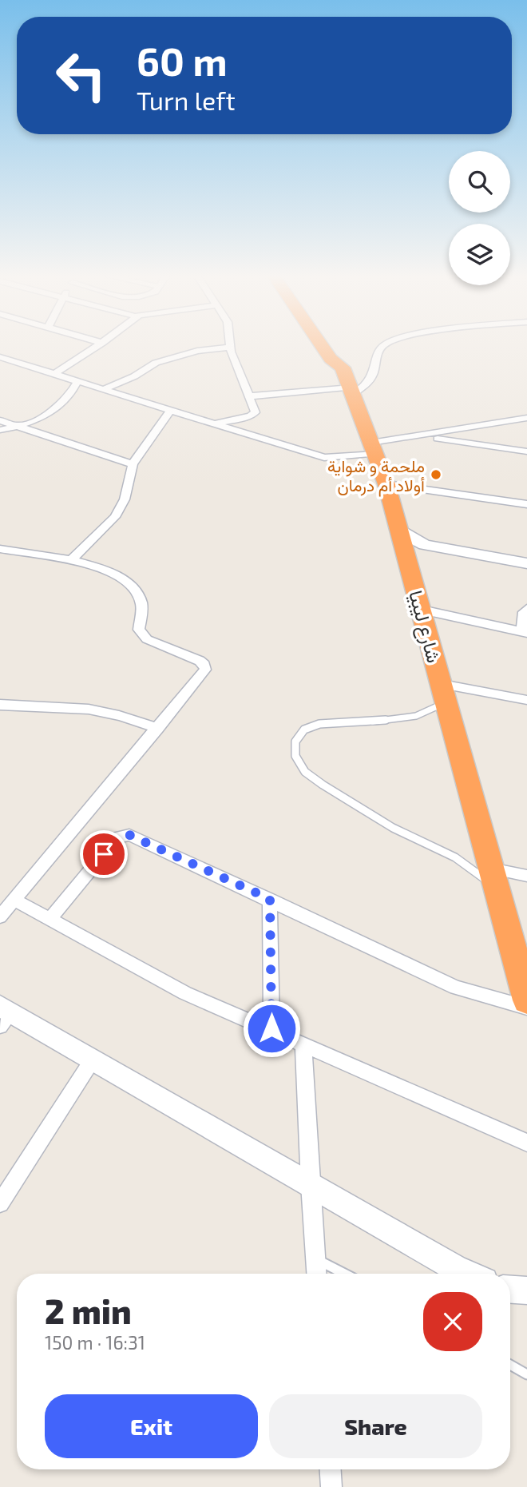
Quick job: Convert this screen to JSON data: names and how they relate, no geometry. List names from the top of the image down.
{
  "streets": {
    "highway": ["شارع ليبيا"]
  },
  "places": ["ملحمة و شواية أولاد أم درمان"],
  "page": {
    "turn": ["60 m", "Turn left"],
    "heading": ["2 min", "150 m · 16:31"],
    "buttons": ["Exit", "Share"]
  }
}
